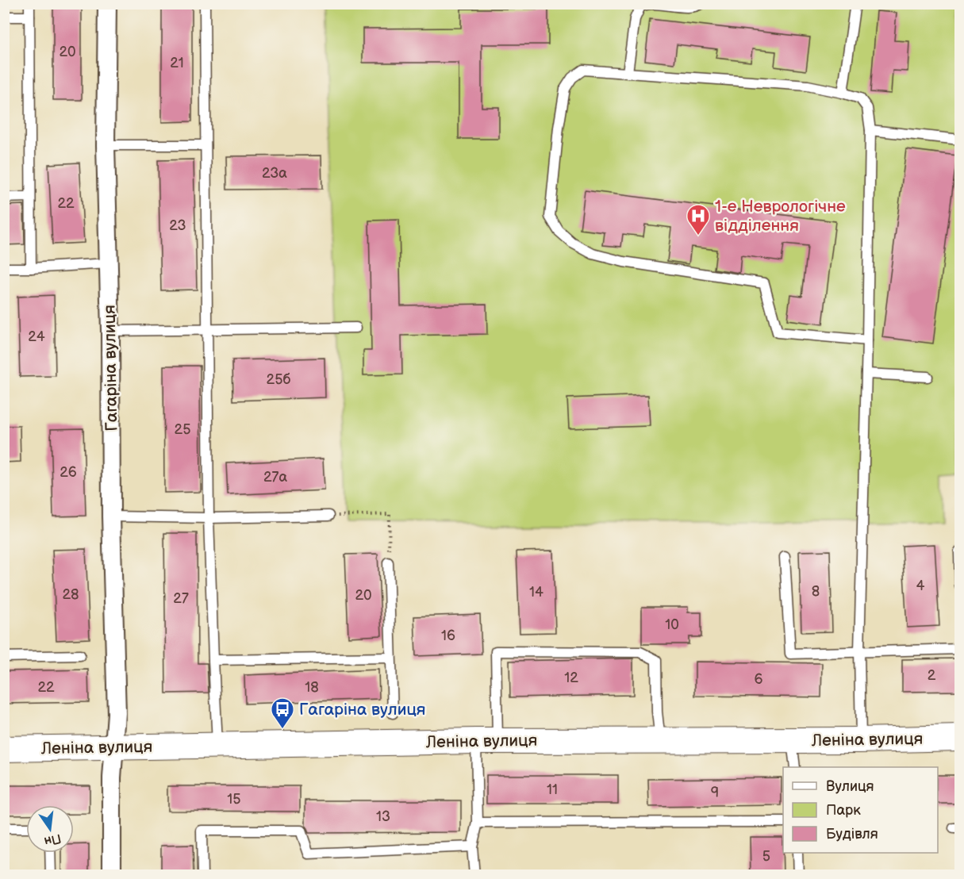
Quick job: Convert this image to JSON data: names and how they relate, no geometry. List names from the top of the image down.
{
  "streets": {
    "street": ["Гагаріна вулиця", "Леніна вулиця"]
  },
  "crossings": [
    ["Гагаріна вулиця", "Леніна вулиця"]
  ],
  "places": {
    "hospital": ["1-е Неврологічне відділення"],
    "bus stop": ["Гагаріна вулиця"]
  },
  "house_numbers": [
    "20",
    "21",
    "23а",
    "22",
    "23",
    "24",
    "25б",
    "25",
    "26",
    "27а",
    "4",
    "8",
    "14",
    "28",
    "20",
    "27",
    "10",
    "16",
    "2",
    "12",
    "6",
    "22",
    "18",
    "11",
    "9",
    "15",
    "13",
    "5"
  ],
  "legend": ["Вулиця", "Парк", "Будівля"],
  "north": "bottom"
}
